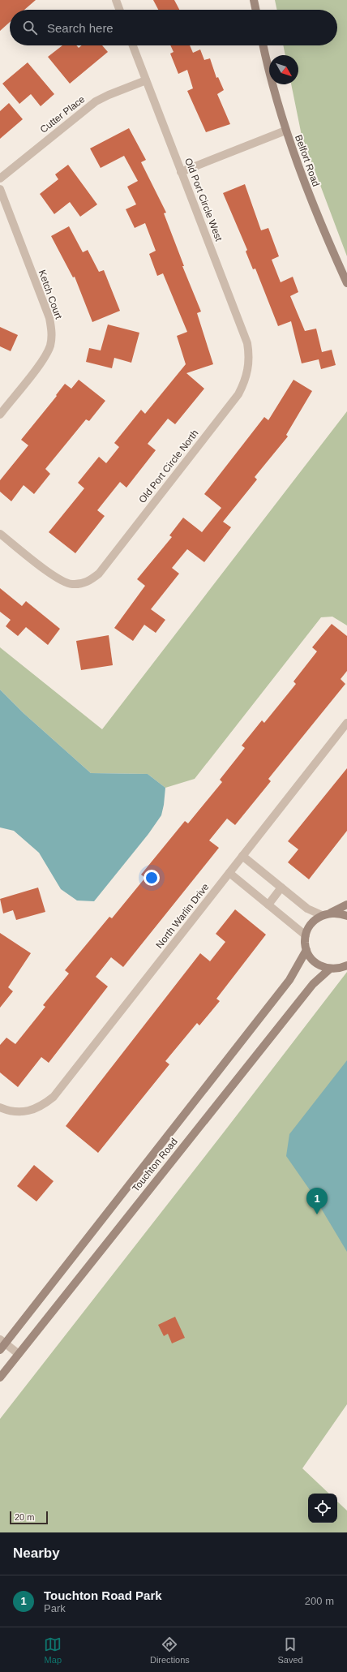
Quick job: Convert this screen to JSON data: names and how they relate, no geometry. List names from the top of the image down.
{
  "streets": {
    "street": [
      "Cutter Place",
      "Belfort Road",
      "Old Port Circle West",
      "Ketch Court",
      "Old Port Circle North",
      "North Warlin Drive",
      "Touchton Road"
    ]
  },
  "crossings": [
    ["Cutter Place", "Old Port Circle West"],
    ["Old Port Circle West", "Old Port Circle North"]
  ],
  "scale_bar": "20 m",
  "north": "bottom right",
  "page": {
    "search": "Search here",
    "pins": "1",
    "scale": "20 m",
    "heading": "Nearby",
    "list": [
      {
        "mark": "1",
        "name": "Touchton Road Park",
        "note": "Park",
        "value": "200 m"
      }
    ],
    "nav": ["Map", "Directions", "Saved"]
  }
}
